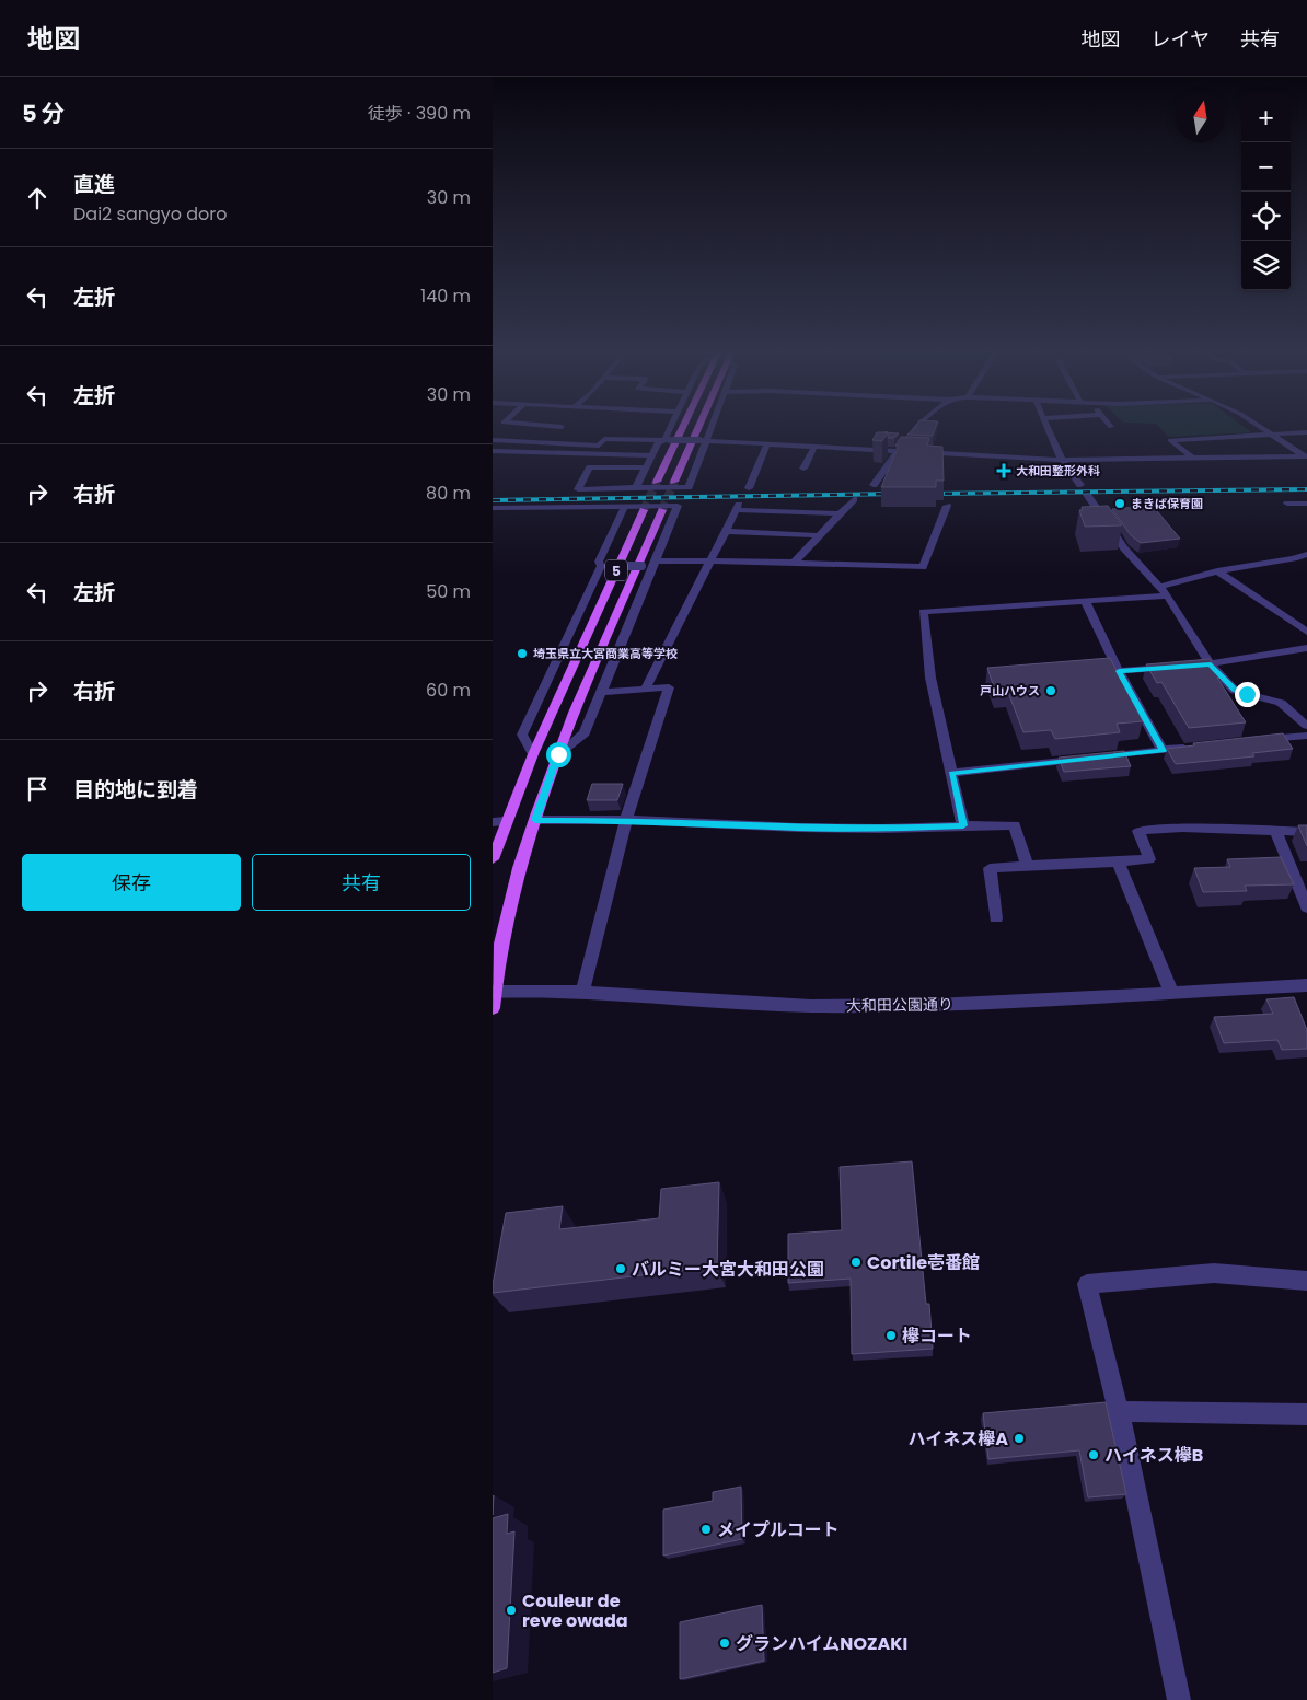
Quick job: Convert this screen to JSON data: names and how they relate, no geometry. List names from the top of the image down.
{
  "streets": {
    "main road": ["5"],
    "street": ["大和田公園通り"]
  },
  "crossings": [
    ["5", "大和田公園通り"]
  ],
  "places": {
    "health": ["大和田整形外科"],
    "other": [
      "まきば保育園",
      "埼玉県立大宮商業高等学校",
      "戸山ハウス",
      "Cortile壱番館",
      "バルミー大宮大和田公園",
      "欅コート",
      "ハイネス欅A",
      "ハイネス欅B",
      "メイプルコート",
      "Couleur de reve owada",
      "グランハイムNOZAKI"
    ]
  },
  "north": "top",
  "page": {
    "header": "地図",
    "nav": ["地図", "レイヤ", "共有"],
    "heading": ["5 分", "徒歩 · 390 m"],
    "map_buttons": ["+", "−"],
    "list": [
      ["直進", "Dai2 sangyo doro", "30 m"],
      ["左折", "140 m"],
      ["左折", "30 m"],
      ["右折", "80 m"],
      ["左折", "50 m"],
      ["右折", "60 m"],
      "目的地に到着"
    ],
    "buttons": ["保存", "共有"]
  }
}
